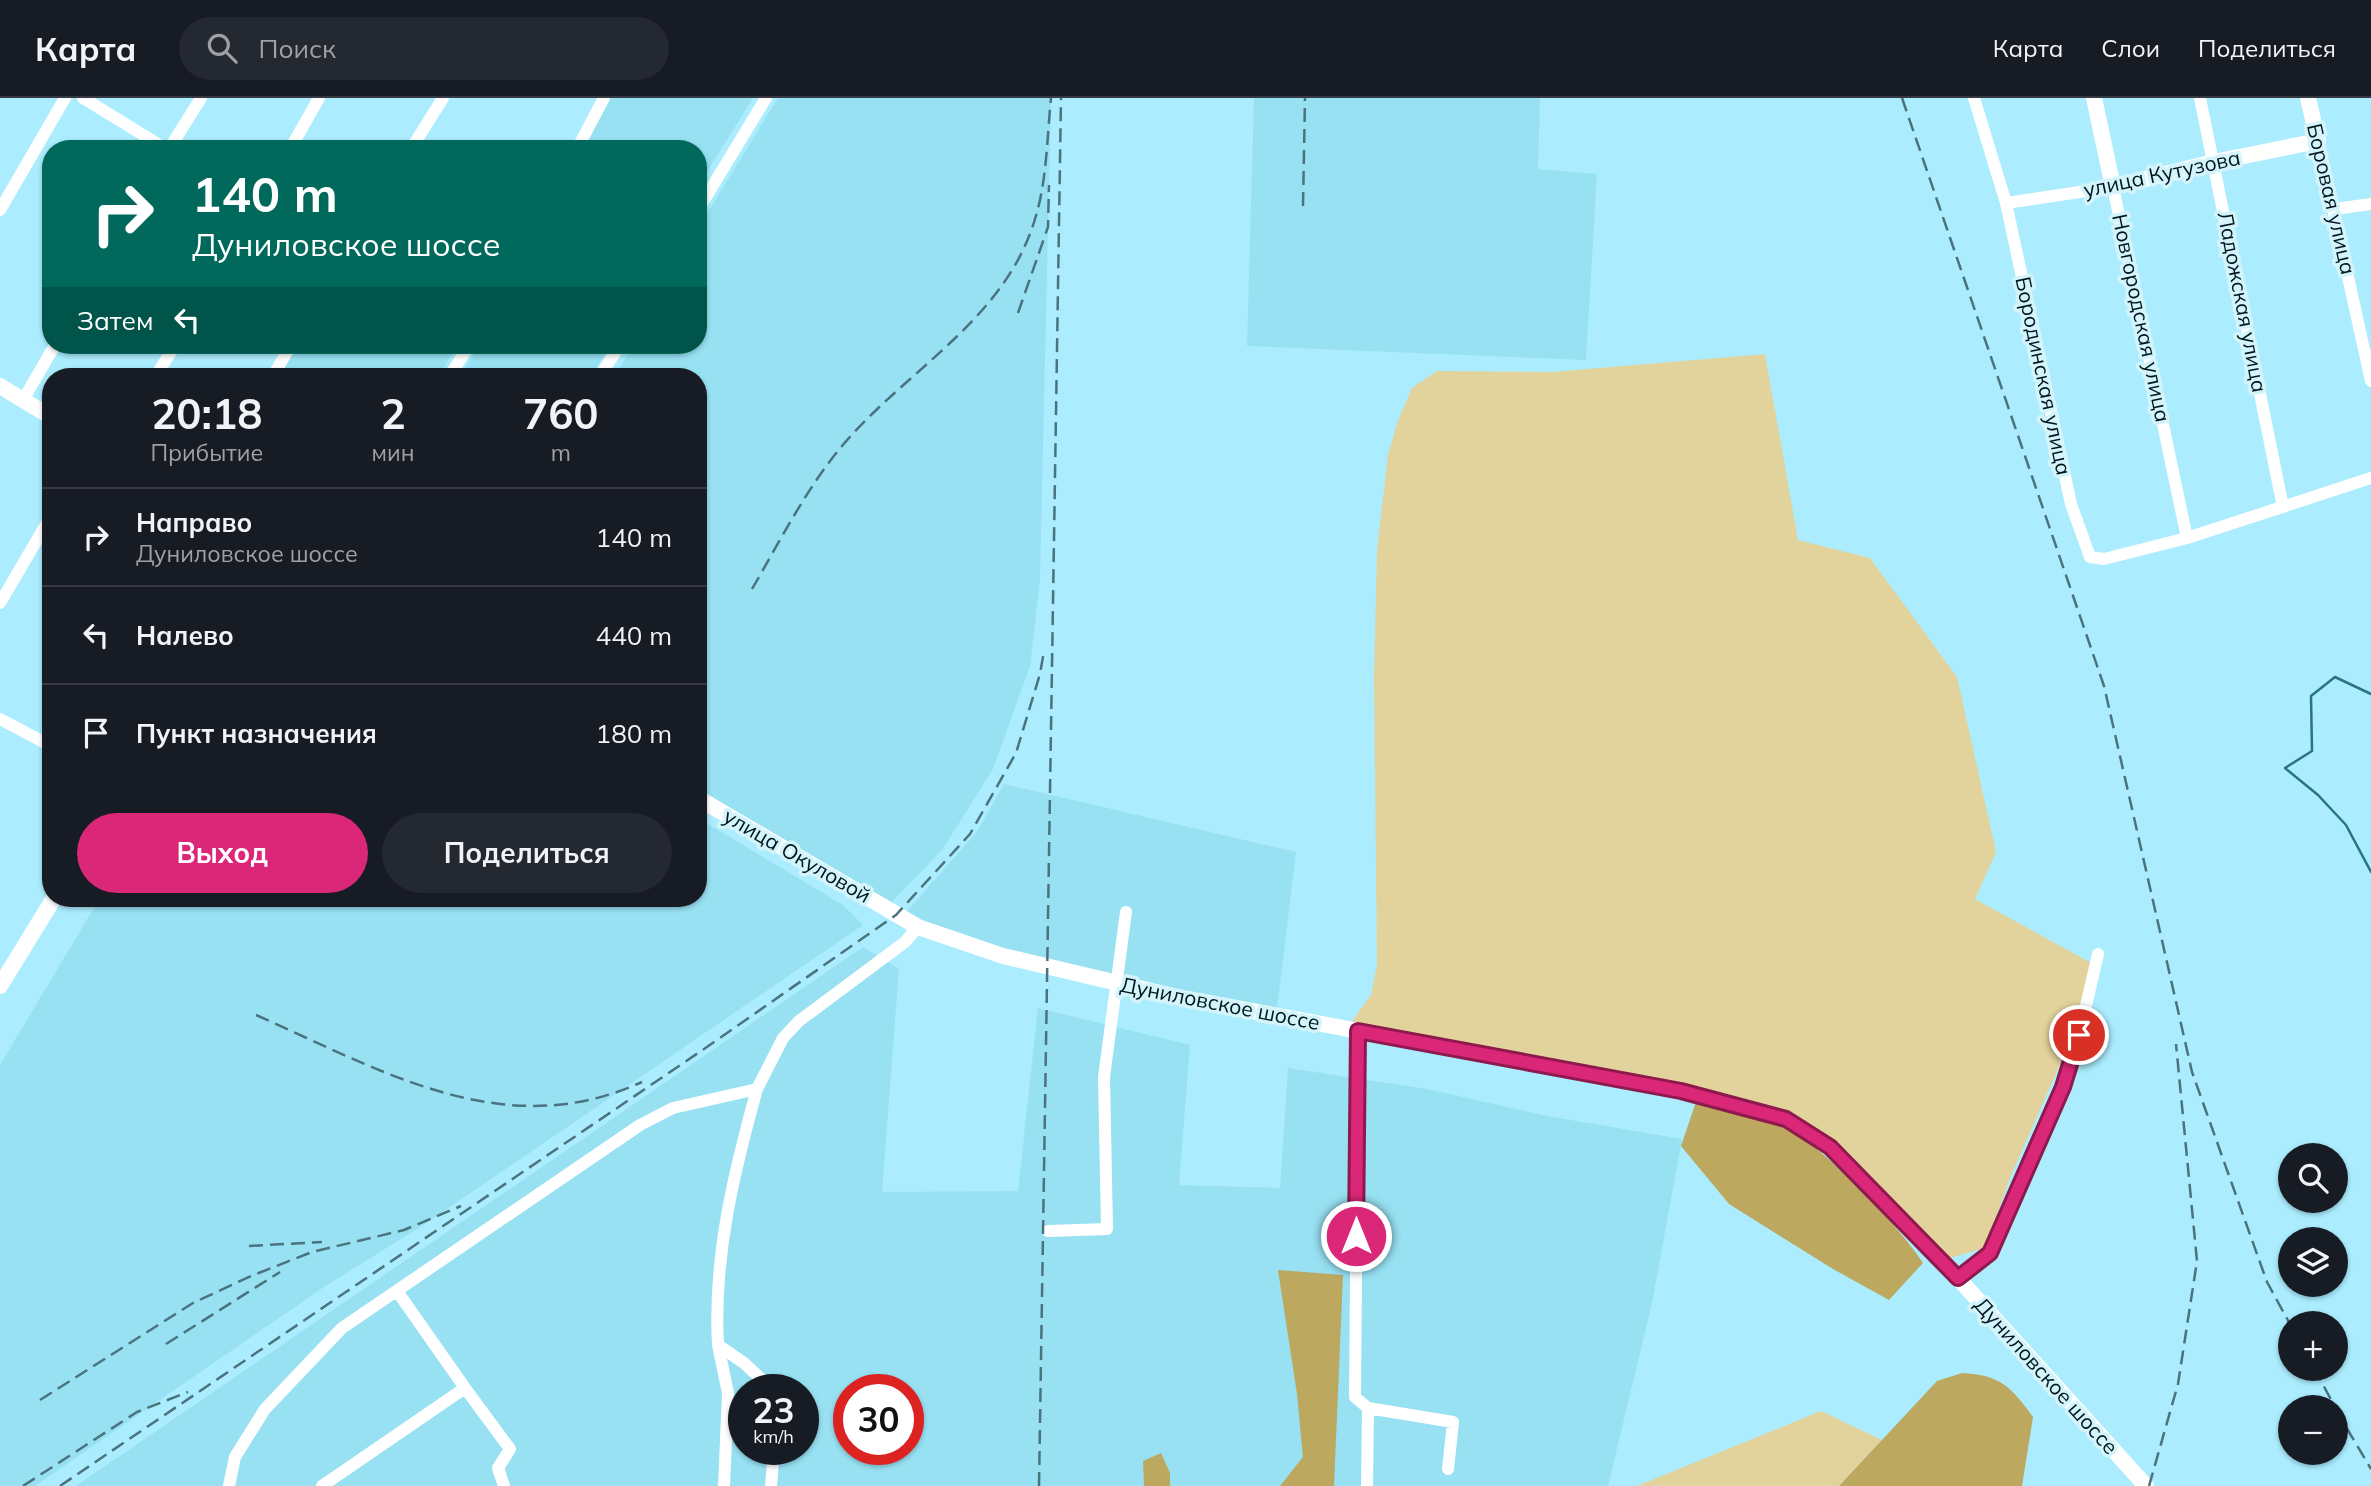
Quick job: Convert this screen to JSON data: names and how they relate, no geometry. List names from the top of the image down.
{
  "streets": {
    "street": [
      "улица Кутузова",
      "Боровая улица",
      "Ладожская улица",
      "Новгородская улица",
      "Бородинская улица",
      "улица Окуловой",
      "Дуниловское шоссе"
    ]
  },
  "crossings": [
    ["улица Кутузова", "Боровая улица"],
    ["улица Кутузова", "Ладожская улица"],
    ["улица Кутузова", "Новгородская улица"],
    ["улица Кутузова", "Бородинская улица"],
    ["Новгородская улица", "Бородинская улица"],
    ["улица Окуловой", "Дуниловское шоссе"]
  ],
  "page": {
    "header": "Карта",
    "search": "Поиск",
    "nav": ["Карта", "Слои", "Поделиться"],
    "turn": ["140 m", "Дуниловское шоссе"],
    "then": "Затем",
    "eta": [
      "20:18",
      "Прибытие",
      "2",
      "мин",
      "760",
      "m"
    ],
    "list": [
      {
        "name": "Направо",
        "note": "Дуниловское шоссе",
        "value": "140 m"
      },
      {
        "name": "Налево",
        "value": "440 m"
      },
      {
        "name": "Пункт назначения",
        "value": "180 m"
      }
    ],
    "buttons": ["Выход", "Поделиться"],
    "map_buttons": ["+", "−"],
    "speed": "23 km/h",
    "limit": "30"
  }
}
